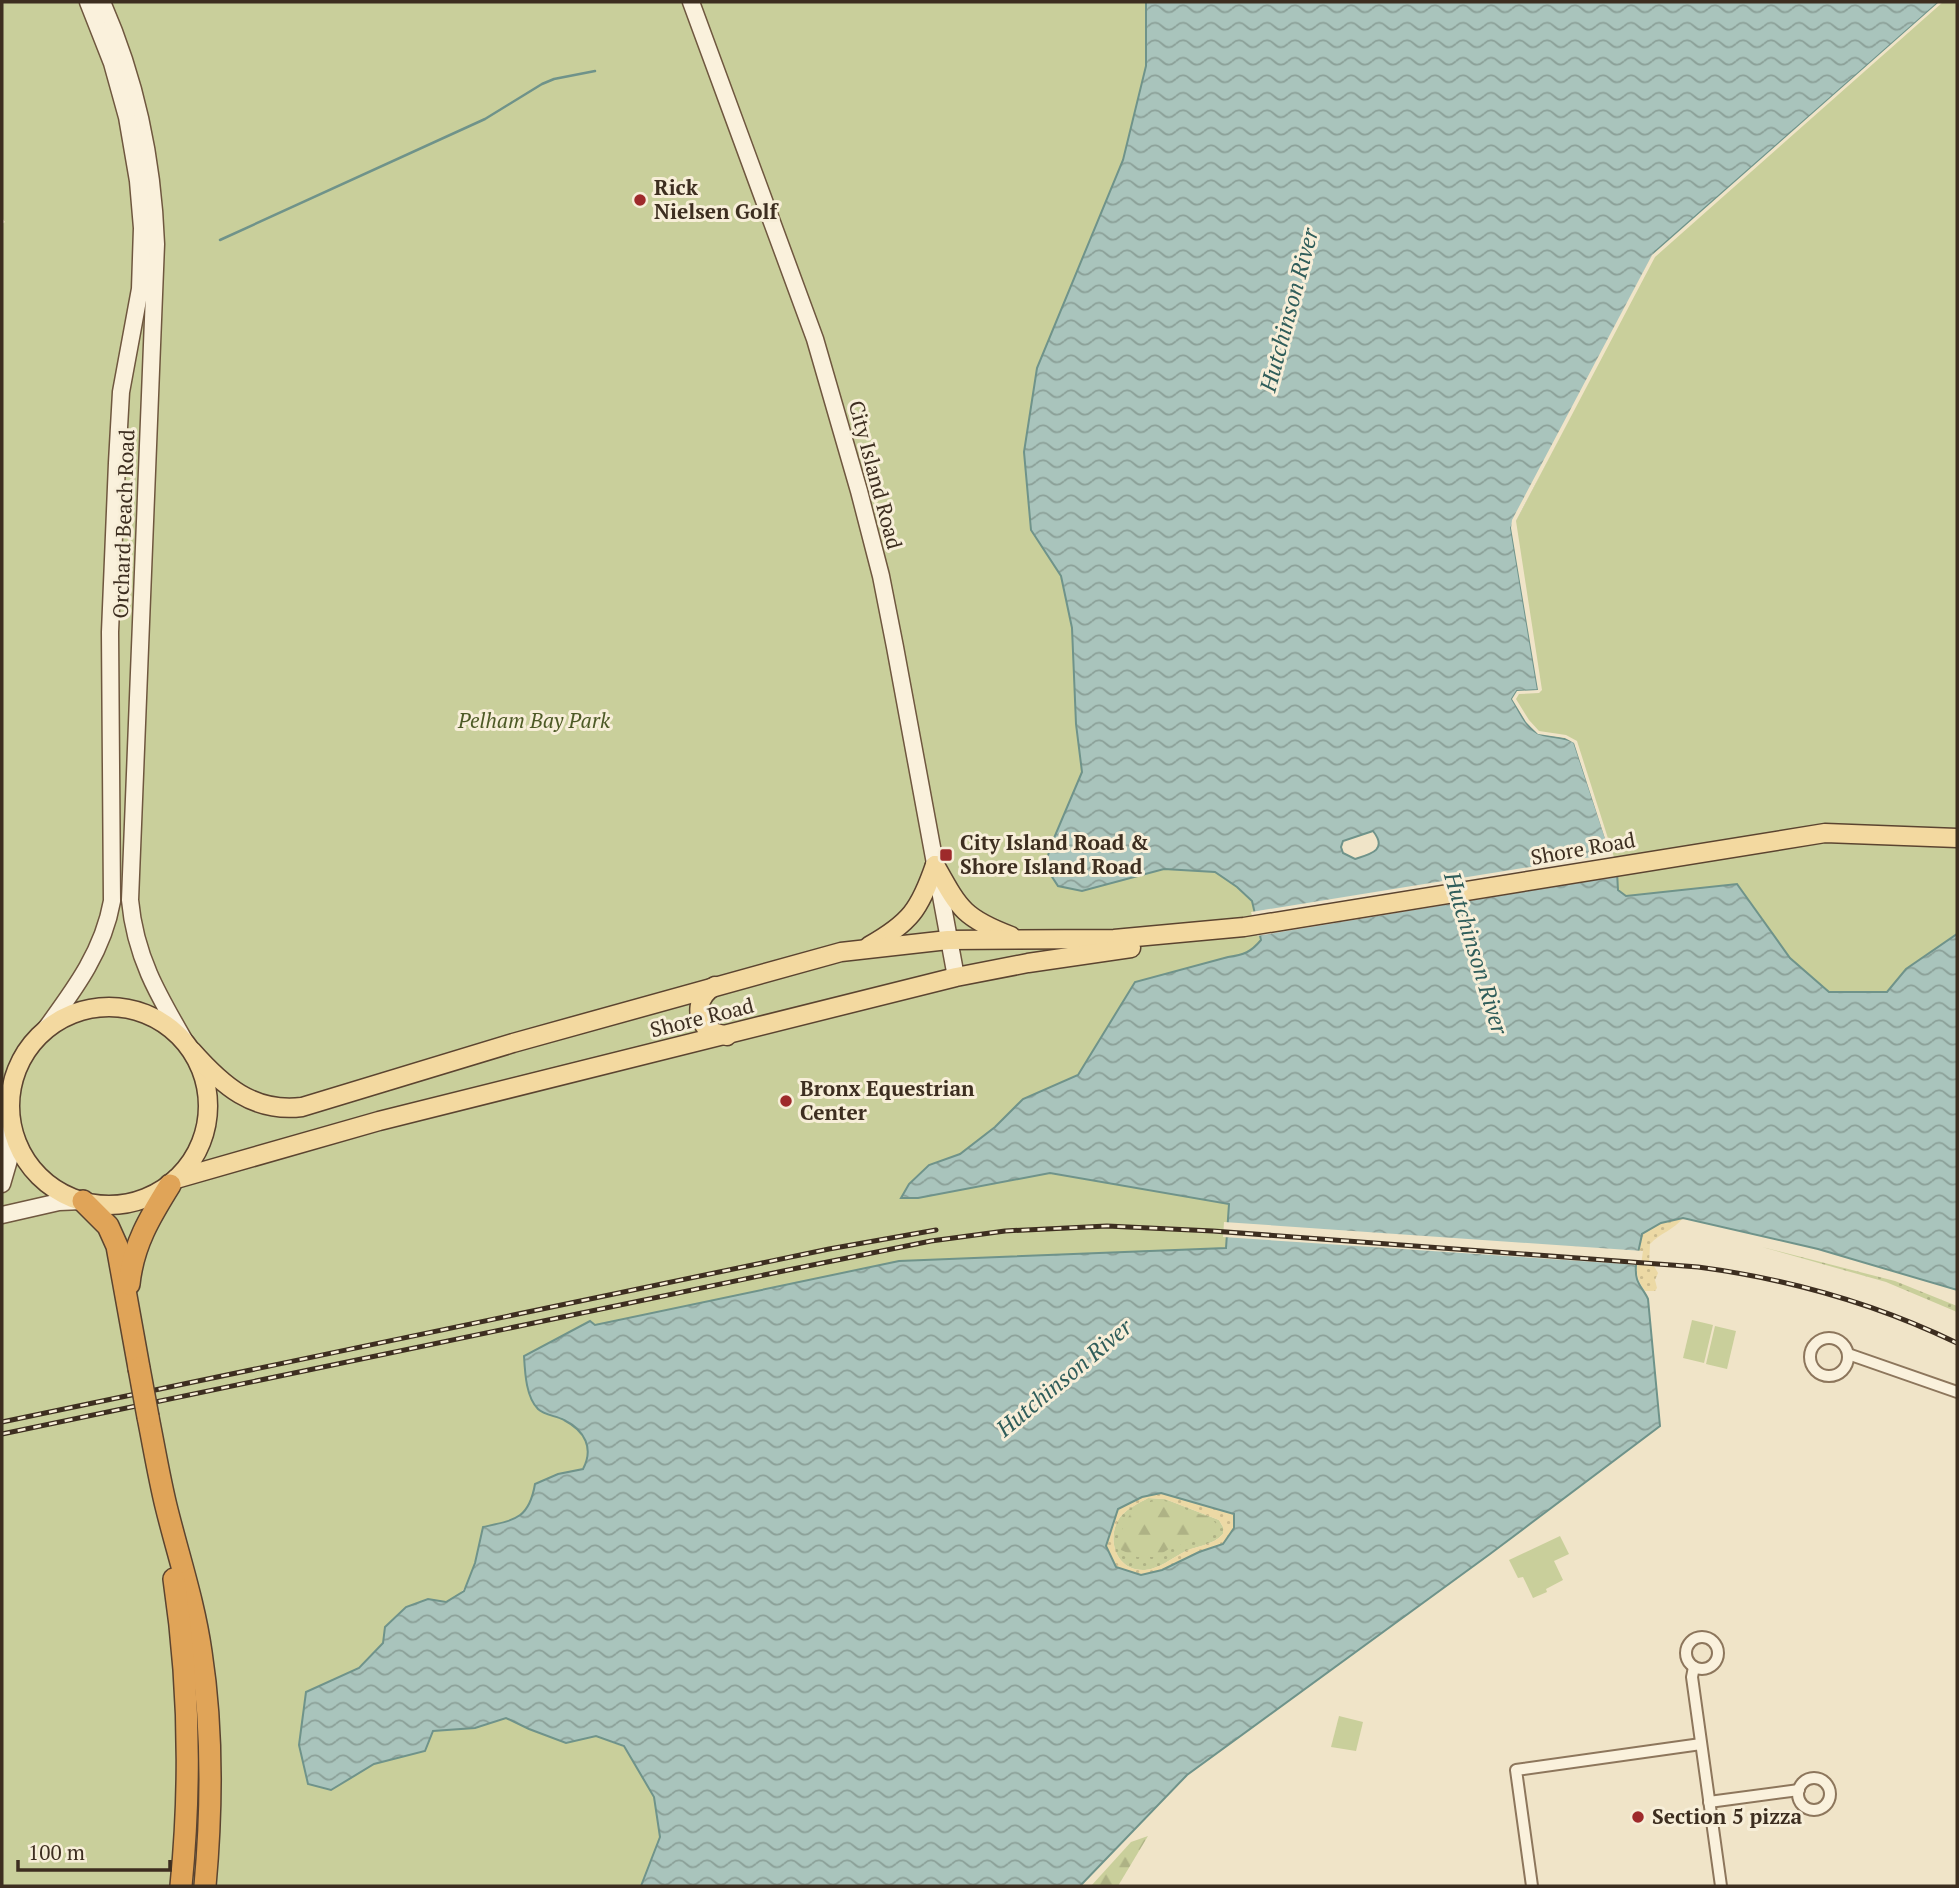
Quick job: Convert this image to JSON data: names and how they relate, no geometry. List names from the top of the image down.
{
  "streets": {
    "main road": ["Shore Road"],
    "street": ["City Island Road", "Orchard Beach Road"]
  },
  "crossings": [
    ["City Island Road", "Shore Road"],
    ["Orchard Beach Road", "Shore Road"]
  ],
  "water": ["Hutchinson River"],
  "parks": ["Pelham Bay Park"],
  "places": {
    "other": ["Rick Nielsen Golf", "Bronx Equestrian Center", "Section 5 pizza"],
    "transit": ["City Island Road & Shore Island Road"]
  },
  "scale_bar": "100 m"
}
